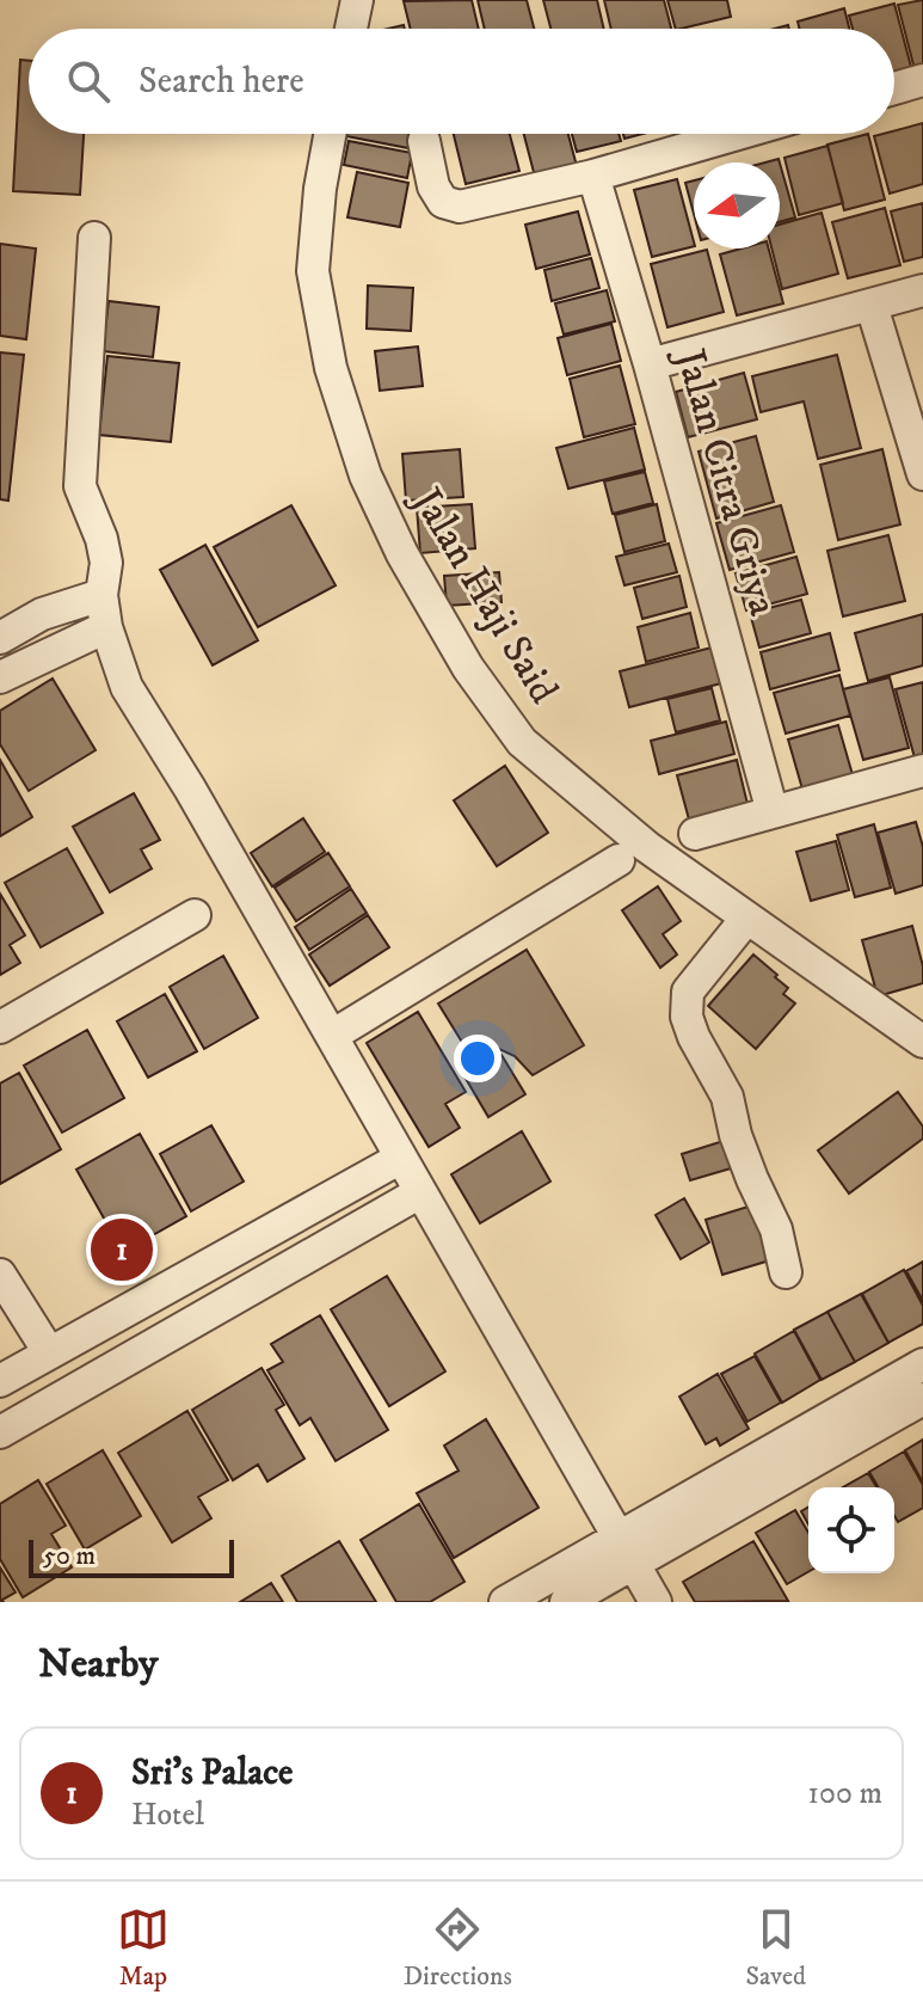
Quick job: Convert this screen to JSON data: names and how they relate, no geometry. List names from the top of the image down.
{
  "streets": {
    "street": ["Jalan Citra Griya", "Jalan Haji Said"]
  },
  "scale_bar": "50 m",
  "north": "left",
  "page": {
    "search": "Search here",
    "pins": "1",
    "scale": "50 m",
    "heading": "Nearby",
    "list": [
      {
        "mark": "1",
        "name": "Sri's Palace",
        "note": "Hotel",
        "value": "100 m"
      }
    ],
    "nav": ["Map", "Directions", "Saved"]
  }
}
